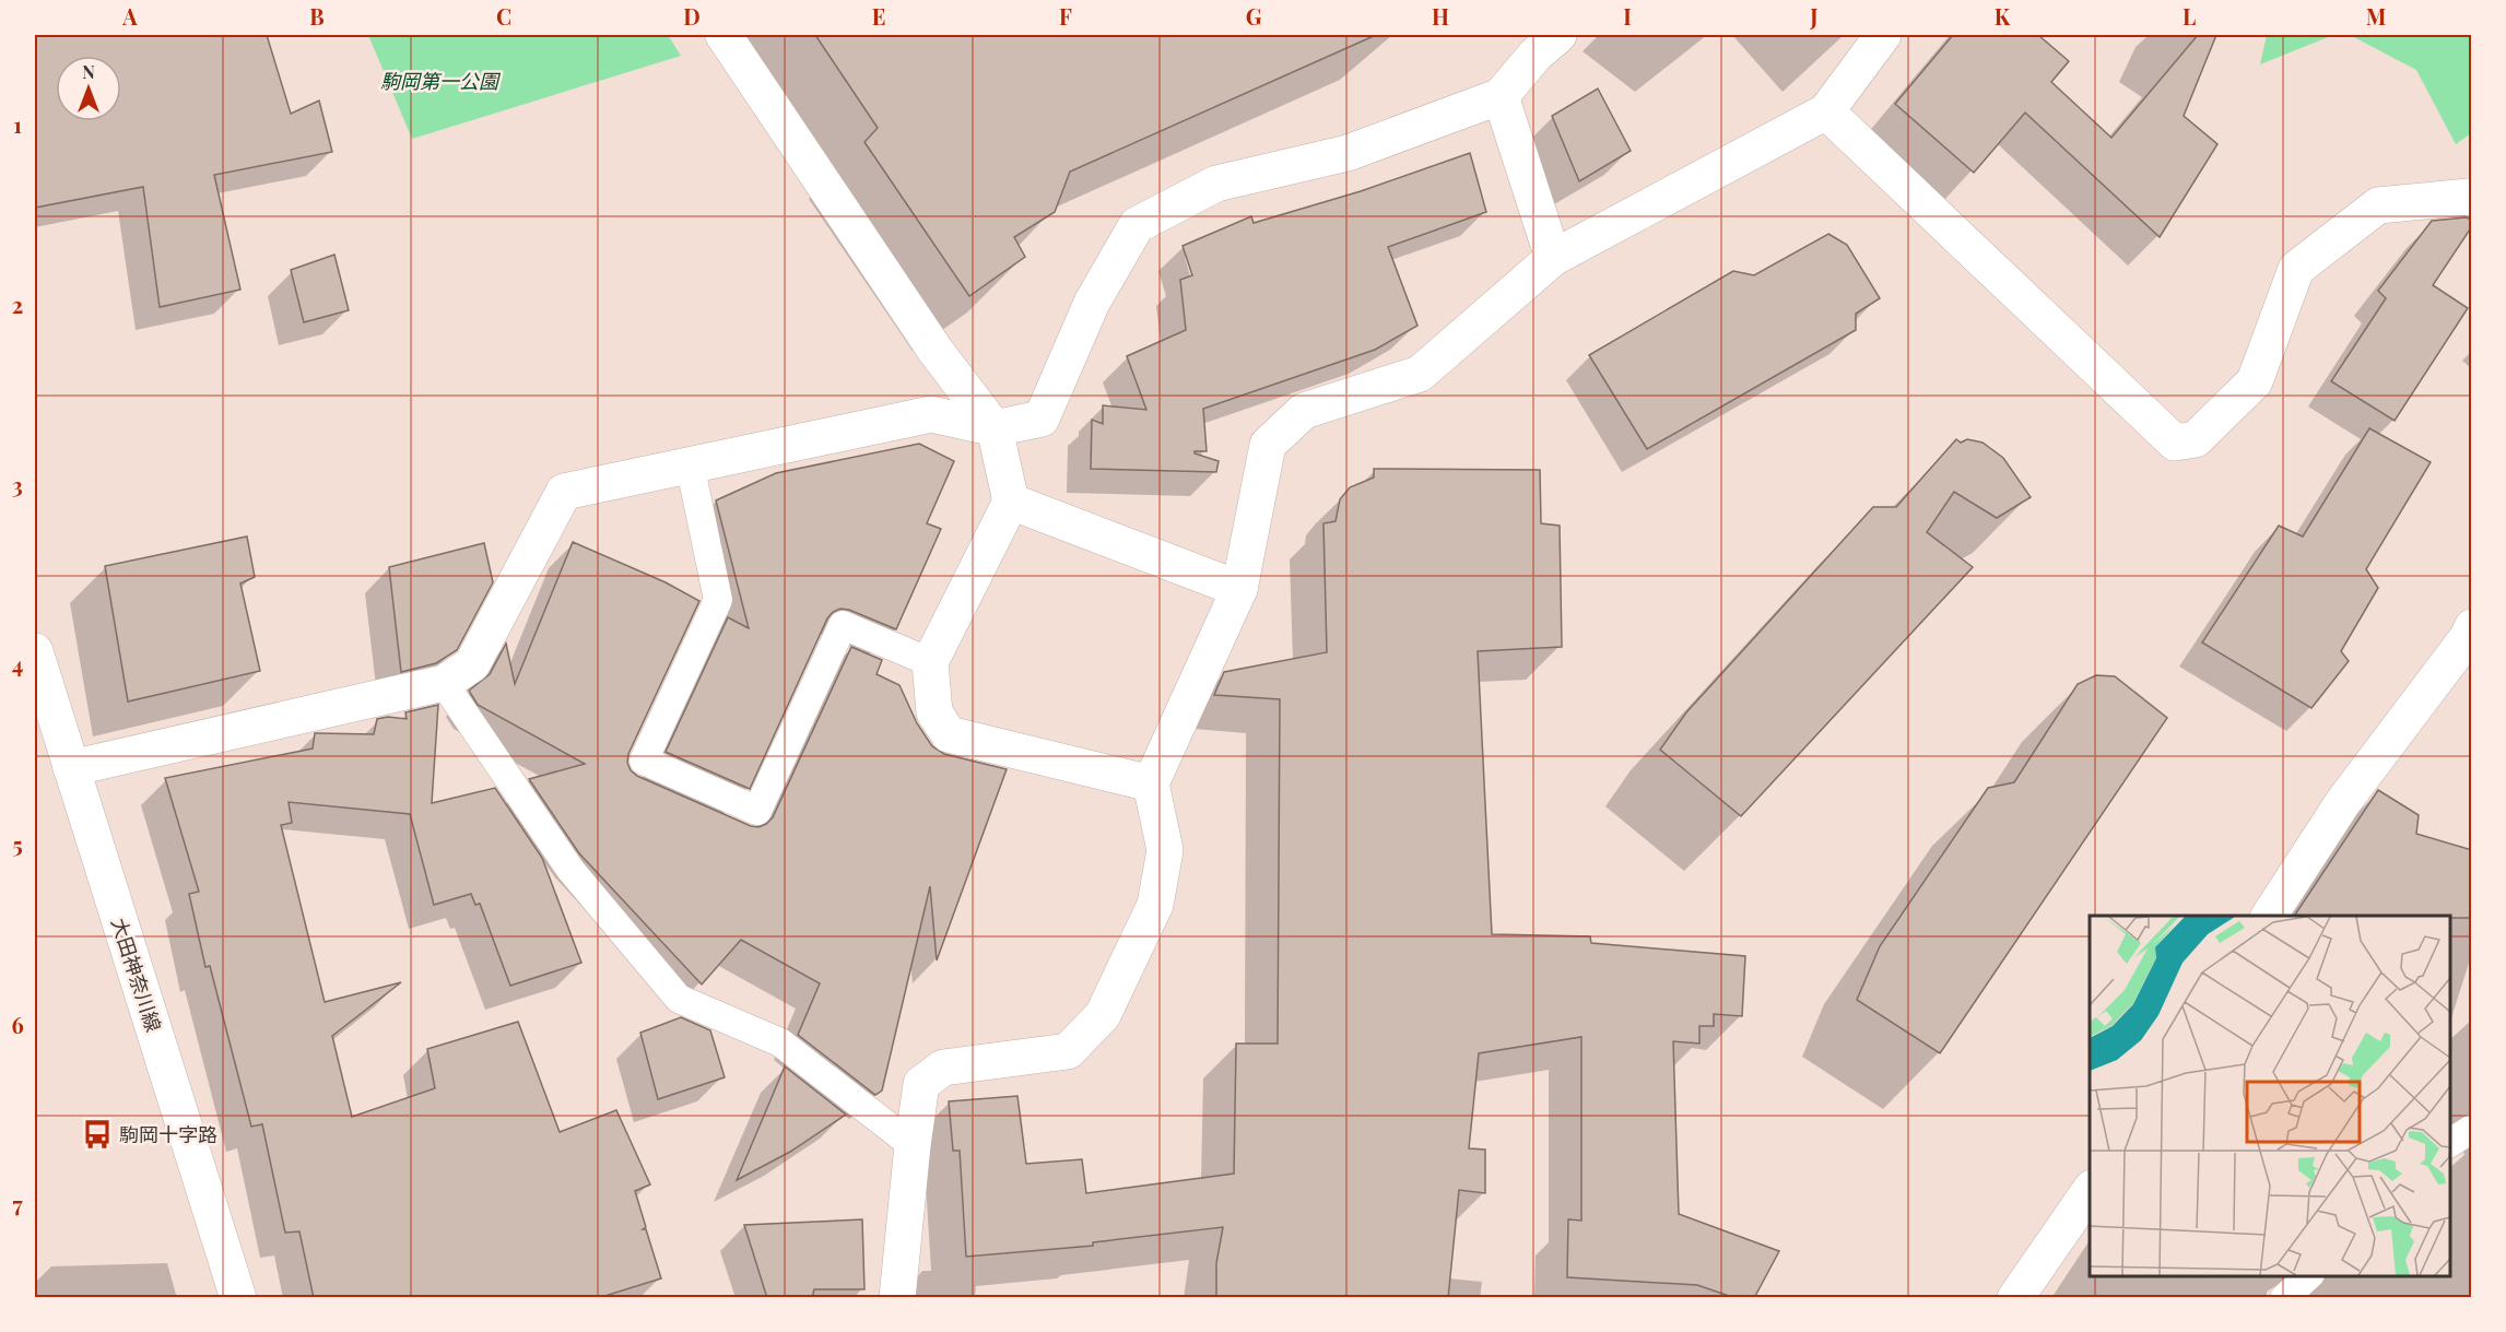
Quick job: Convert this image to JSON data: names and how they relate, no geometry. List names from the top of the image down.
{
  "streets": {
    "street": ["大田神奈川線"]
  },
  "parks": ["駒岡第一公園"],
  "places": {
    "bus stop": ["駒岡十字路"]
  },
  "north": "top",
  "grid": {
    "columns": [
      "A",
      "B",
      "C",
      "D",
      "E",
      "F",
      "G",
      "H",
      "I",
      "J",
      "K",
      "L",
      "M"
    ],
    "rows": [
      "1",
      "2",
      "3",
      "4",
      "5",
      "6",
      "7"
    ]
  }
}
